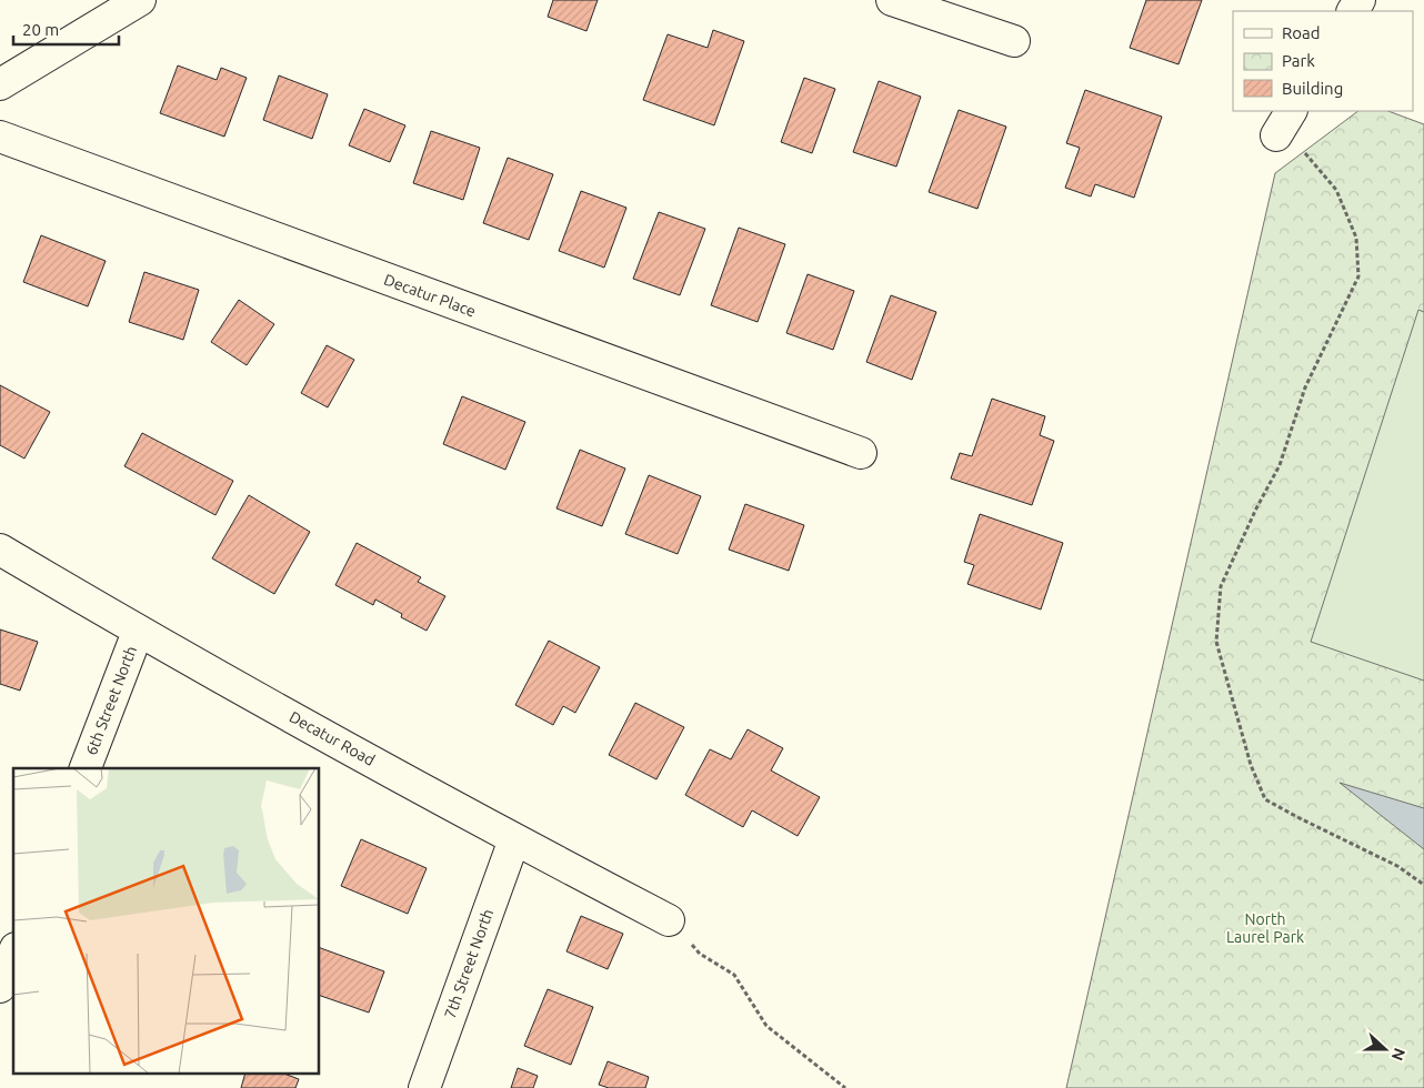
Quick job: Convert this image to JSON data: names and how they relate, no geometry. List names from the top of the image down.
{
  "streets": {
    "street": [
      "Decatur Place",
      "6th Street North",
      "Decatur Road",
      "7th Street North"
    ]
  },
  "crossings": [
    ["6th Street North", "Decatur Road"],
    ["Decatur Road", "7th Street North"]
  ],
  "parks": ["North Laurel Park"],
  "legend": ["Road", "Park", "Building"],
  "scale_bar": "20 m",
  "north": "right"
}
